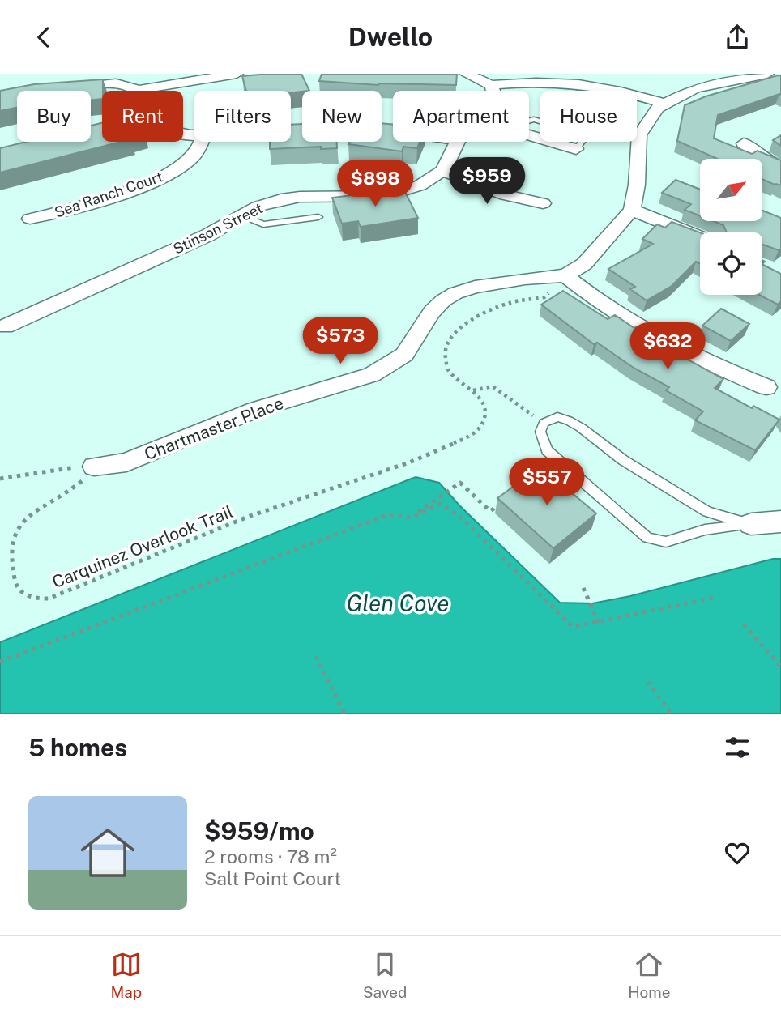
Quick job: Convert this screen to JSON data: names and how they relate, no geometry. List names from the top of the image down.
{
  "streets": {
    "street": ["Sea Ranch Court", "Stinson Street", "Chartmaster Place"],
    "path": ["Carquinez Overlook Trail"]
  },
  "crossings": [
    ["Chartmaster Place", "Carquinez Overlook Trail"]
  ],
  "water": ["Glen Cove"],
  "north": "top right",
  "page": {
    "header": "Dwello",
    "chip": [
      "Buy",
      "Rent",
      "Filters",
      "New",
      "Apartment",
      "House"
    ],
    "price": [
      "$959",
      "$898",
      "$573",
      "$632",
      "$557"
    ],
    "heading": "5 homes",
    "list": [
      {
        "name": "$959/mo",
        "note": "2 rooms · 78 m² · Salt Point Court"
      }
    ],
    "tabs": ["Map", "Saved", "Home"]
  }
}
